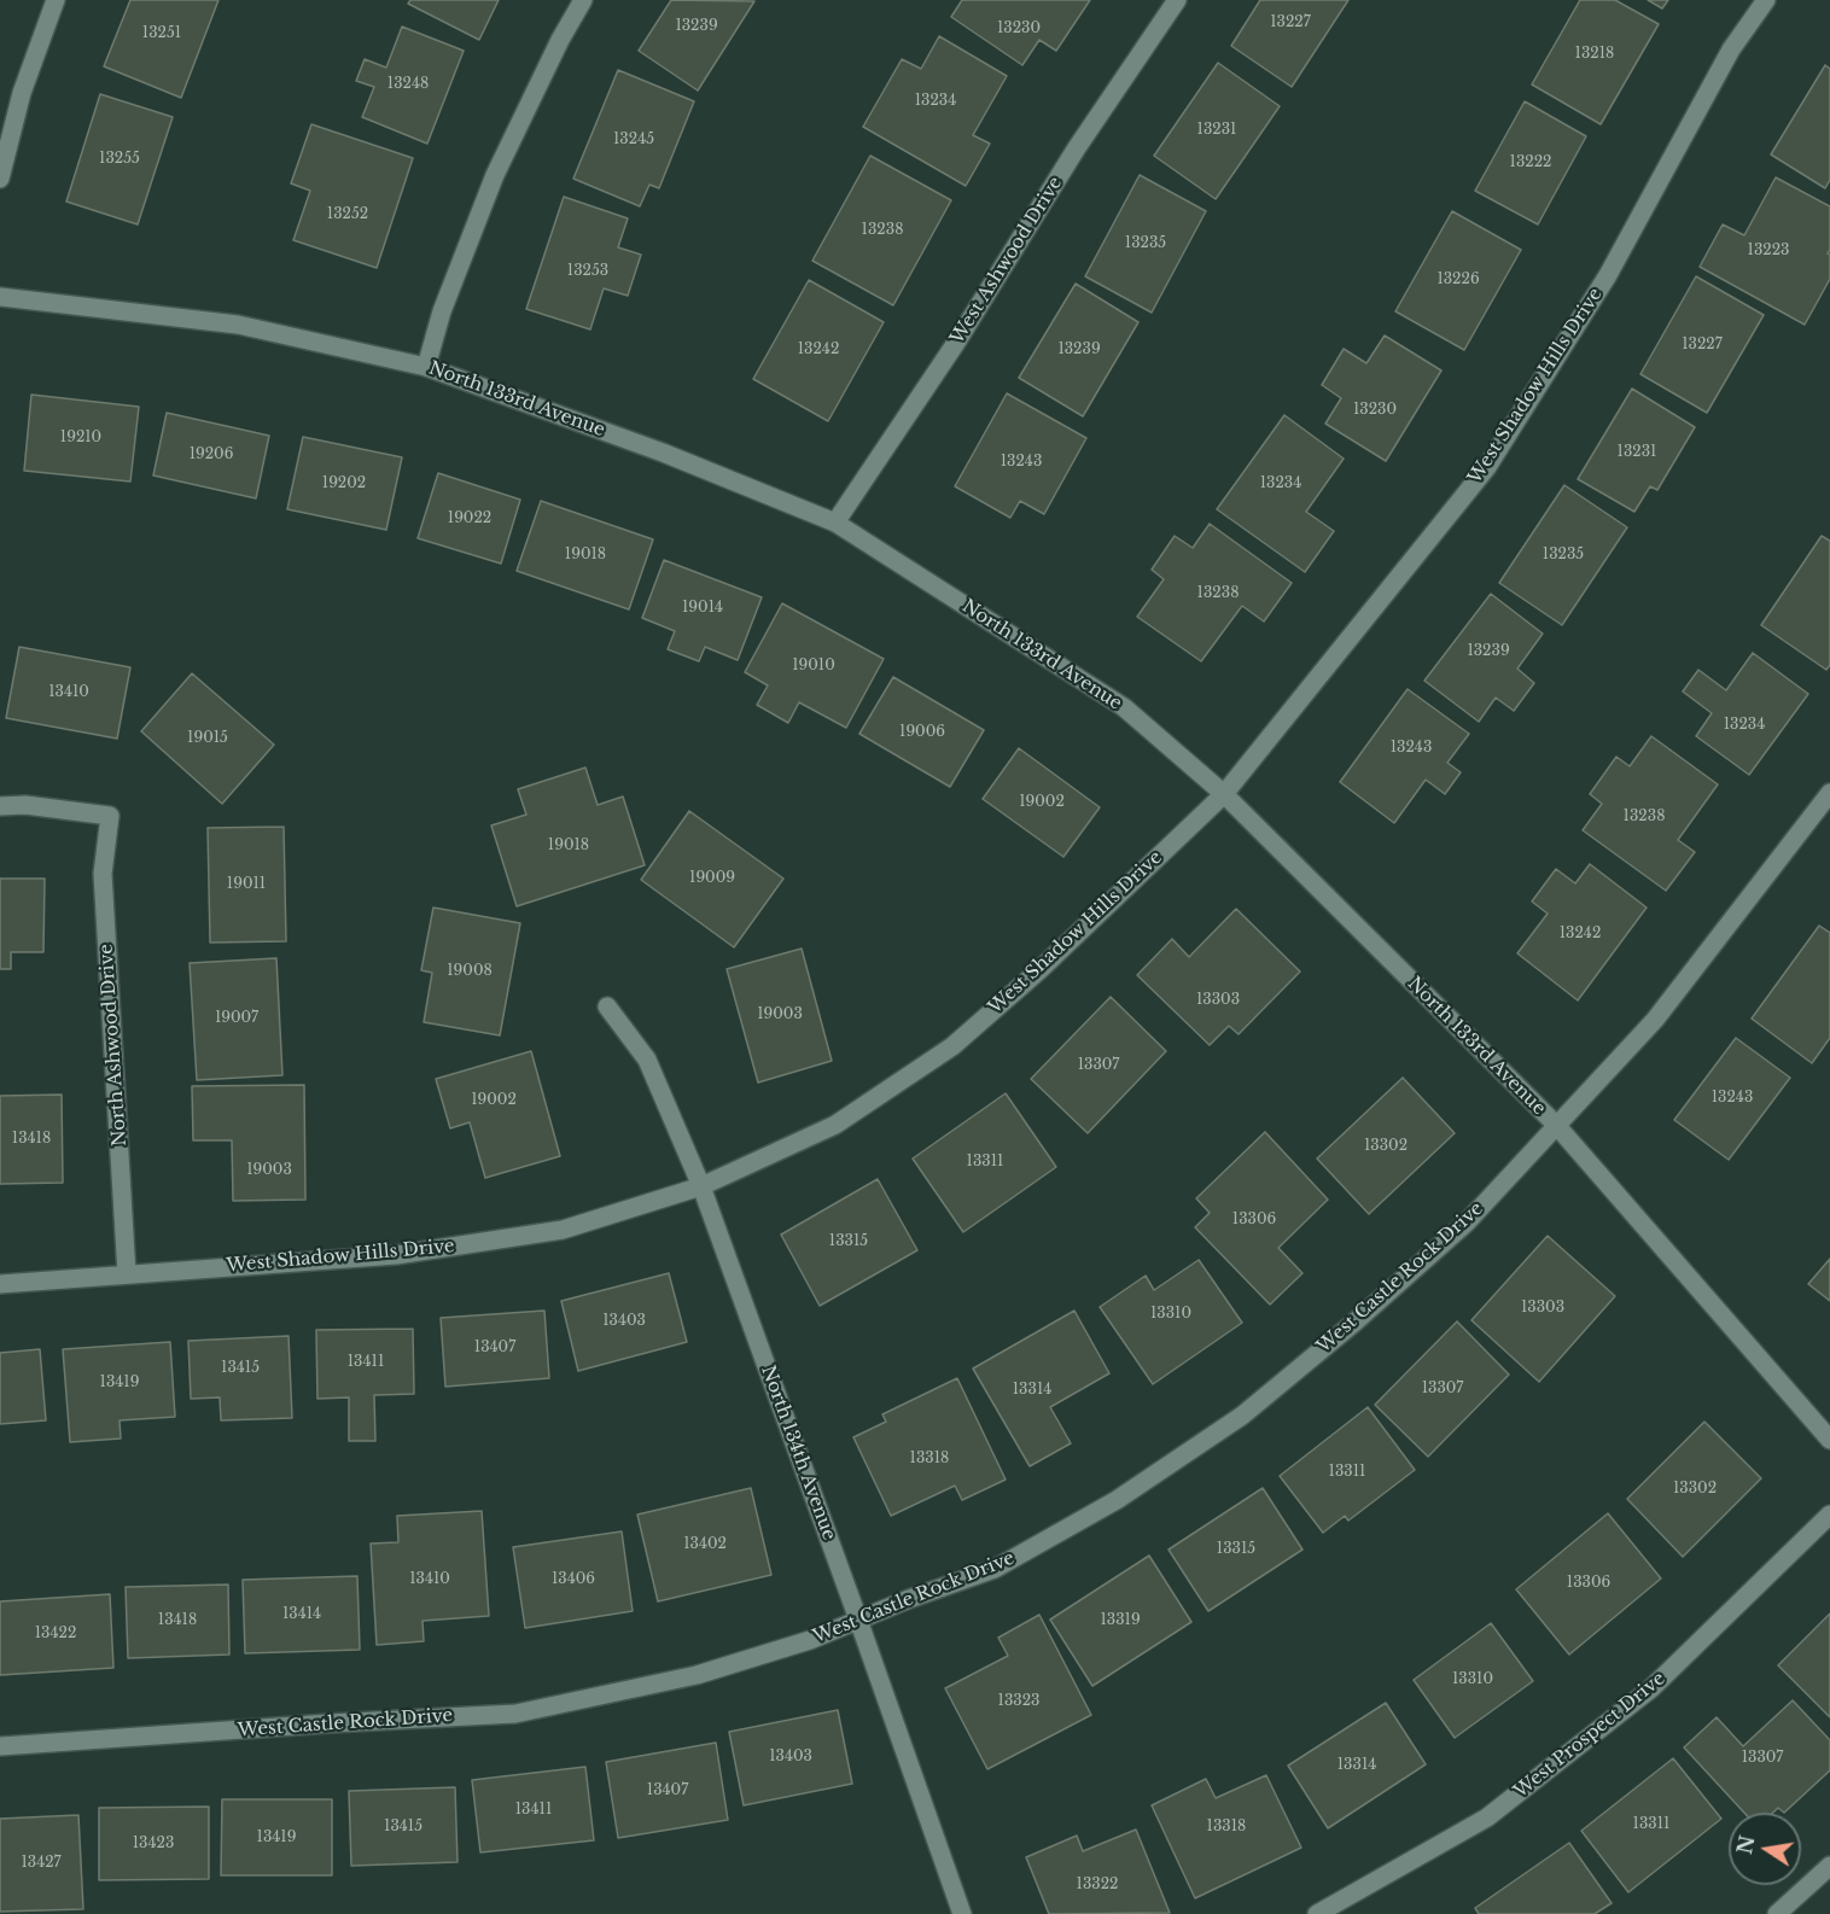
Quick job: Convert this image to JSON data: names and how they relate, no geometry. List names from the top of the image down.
{
  "streets": {
    "street": [
      "West Ashwood Drive",
      "West Shadow Hills Drive",
      "North 133rd Avenue",
      "North Ashwood Drive",
      "West Castle Rock Drive",
      "North 134th Avenue",
      "West Prospect Drive"
    ]
  },
  "crossings": [
    ["West Ashwood Drive", "North 133rd Avenue"],
    ["West Shadow Hills Drive", "North 133rd Avenue"],
    ["West Shadow Hills Drive", "North Ashwood Drive"],
    ["West Shadow Hills Drive", "North 134th Avenue"],
    ["North 133rd Avenue", "West Castle Rock Drive"],
    ["West Castle Rock Drive", "North 134th Avenue"]
  ],
  "house_numbers": [
    "13227",
    "13239",
    "13230",
    "13251",
    "13218",
    "13248",
    "13234",
    "13231",
    "13245",
    "13255",
    "13222",
    "13252",
    "13238",
    "13235",
    "13223",
    "13253",
    "13226",
    "13227",
    "13242",
    "13239",
    "13230",
    "19210",
    "13231",
    "19206",
    "13243",
    "19202",
    "13234",
    "19022",
    "19018",
    "13235",
    "13238",
    "19014",
    "13239",
    "19010",
    "13410",
    "13234",
    "19006",
    "19015",
    "13243",
    "19002",
    "13238",
    "19018",
    "19009",
    "19011",
    "13242",
    "19008",
    "13303",
    "19003",
    "19007",
    "13307",
    "13243",
    "19002",
    "13418",
    "13302",
    "13311",
    "19003",
    "13306",
    "13315",
    "13303",
    "13310",
    "13403",
    "13407",
    "13411",
    "13415",
    "13419",
    "13307",
    "13314",
    "13318",
    "13311",
    "13302",
    "13402",
    "13315",
    "13410",
    "13406",
    "13306",
    "13414",
    "13418",
    "13319",
    "13422",
    "13310",
    "13323",
    "13403",
    "13307",
    "13314",
    "13407",
    "13411",
    "13311",
    "13415",
    "13318",
    "13419",
    "13423",
    "13427",
    "13322"
  ],
  "north": "left"
}
